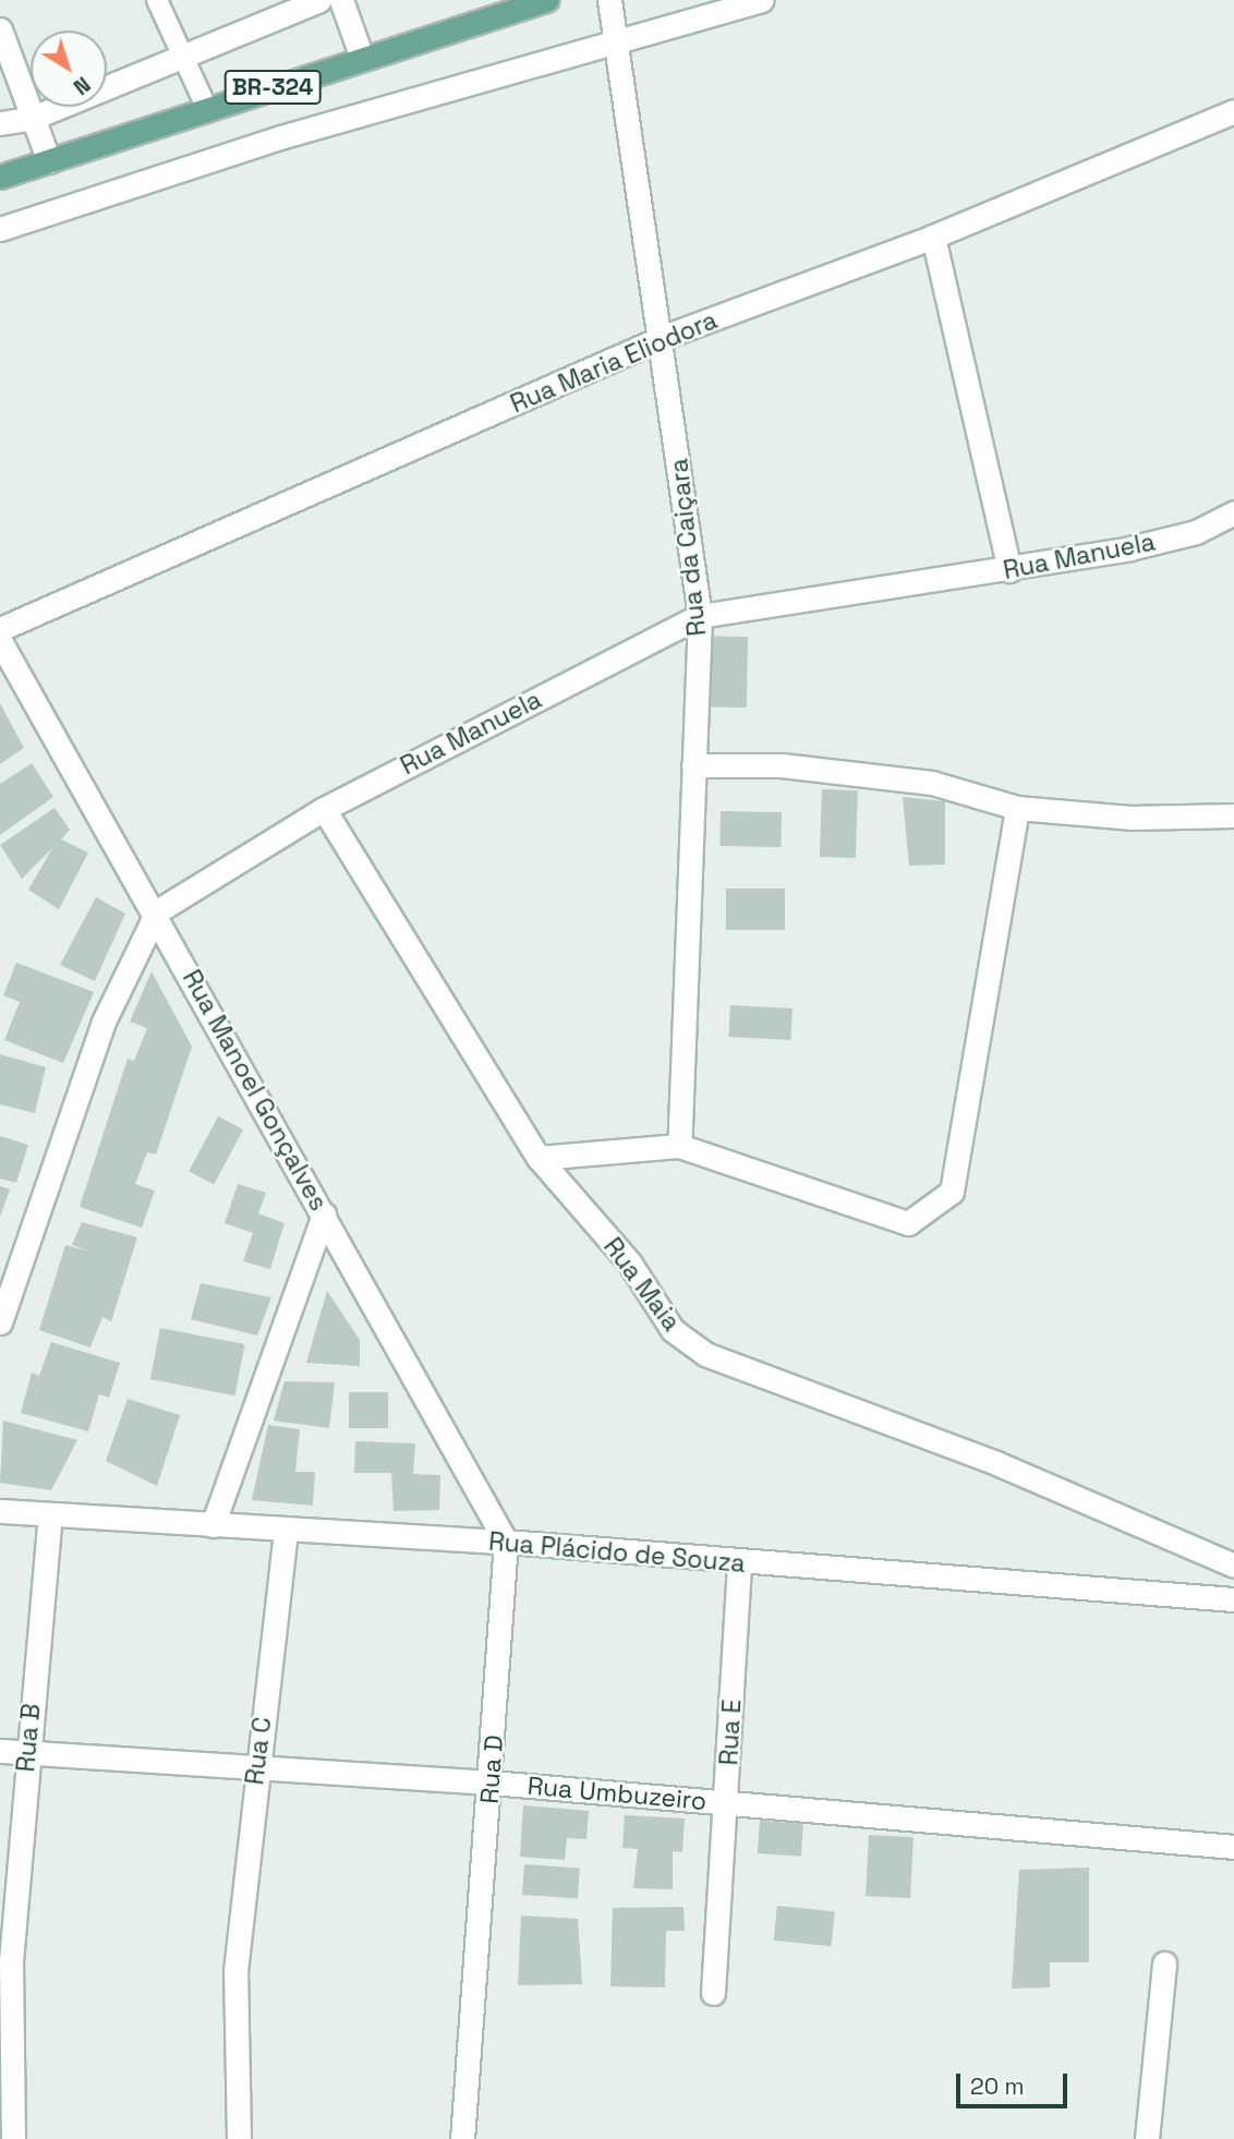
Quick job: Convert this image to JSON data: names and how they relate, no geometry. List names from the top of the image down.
{
  "streets": {
    "main road": ["BR-324"],
    "street": [
      "Rua Maria Eliodora",
      "Rua da Caiçara",
      "Rua Manuela",
      "Rua Manoel Gonçalves",
      "Rua Maia",
      "Rua Plácido de Souza",
      "Rua E",
      "Rua B",
      "Rua C",
      "Rua D",
      "Rua Umbuzeiro"
    ]
  },
  "crossings": [
    ["Rua Maria Eliodora", "Rua da Caiçara"],
    ["Rua da Caiçara", "Rua Manuela"],
    ["Rua Manuela", "Rua Manoel Gonçalves"],
    ["Rua Manuela", "Rua Maia"],
    ["Rua Manoel Gonçalves", "Rua Plácido de Souza"],
    ["Rua Manoel Gonçalves", "Rua D"],
    ["Rua Plácido de Souza", "Rua E"],
    ["Rua Plácido de Souza", "Rua B"],
    ["Rua Plácido de Souza", "Rua C"],
    ["Rua Plácido de Souza", "Rua D"],
    ["Rua E", "Rua Umbuzeiro"],
    ["Rua B", "Rua Umbuzeiro"],
    ["Rua C", "Rua Umbuzeiro"],
    ["Rua D", "Rua Umbuzeiro"]
  ],
  "scale_bar": "20 m",
  "north": "bottom right"
}
